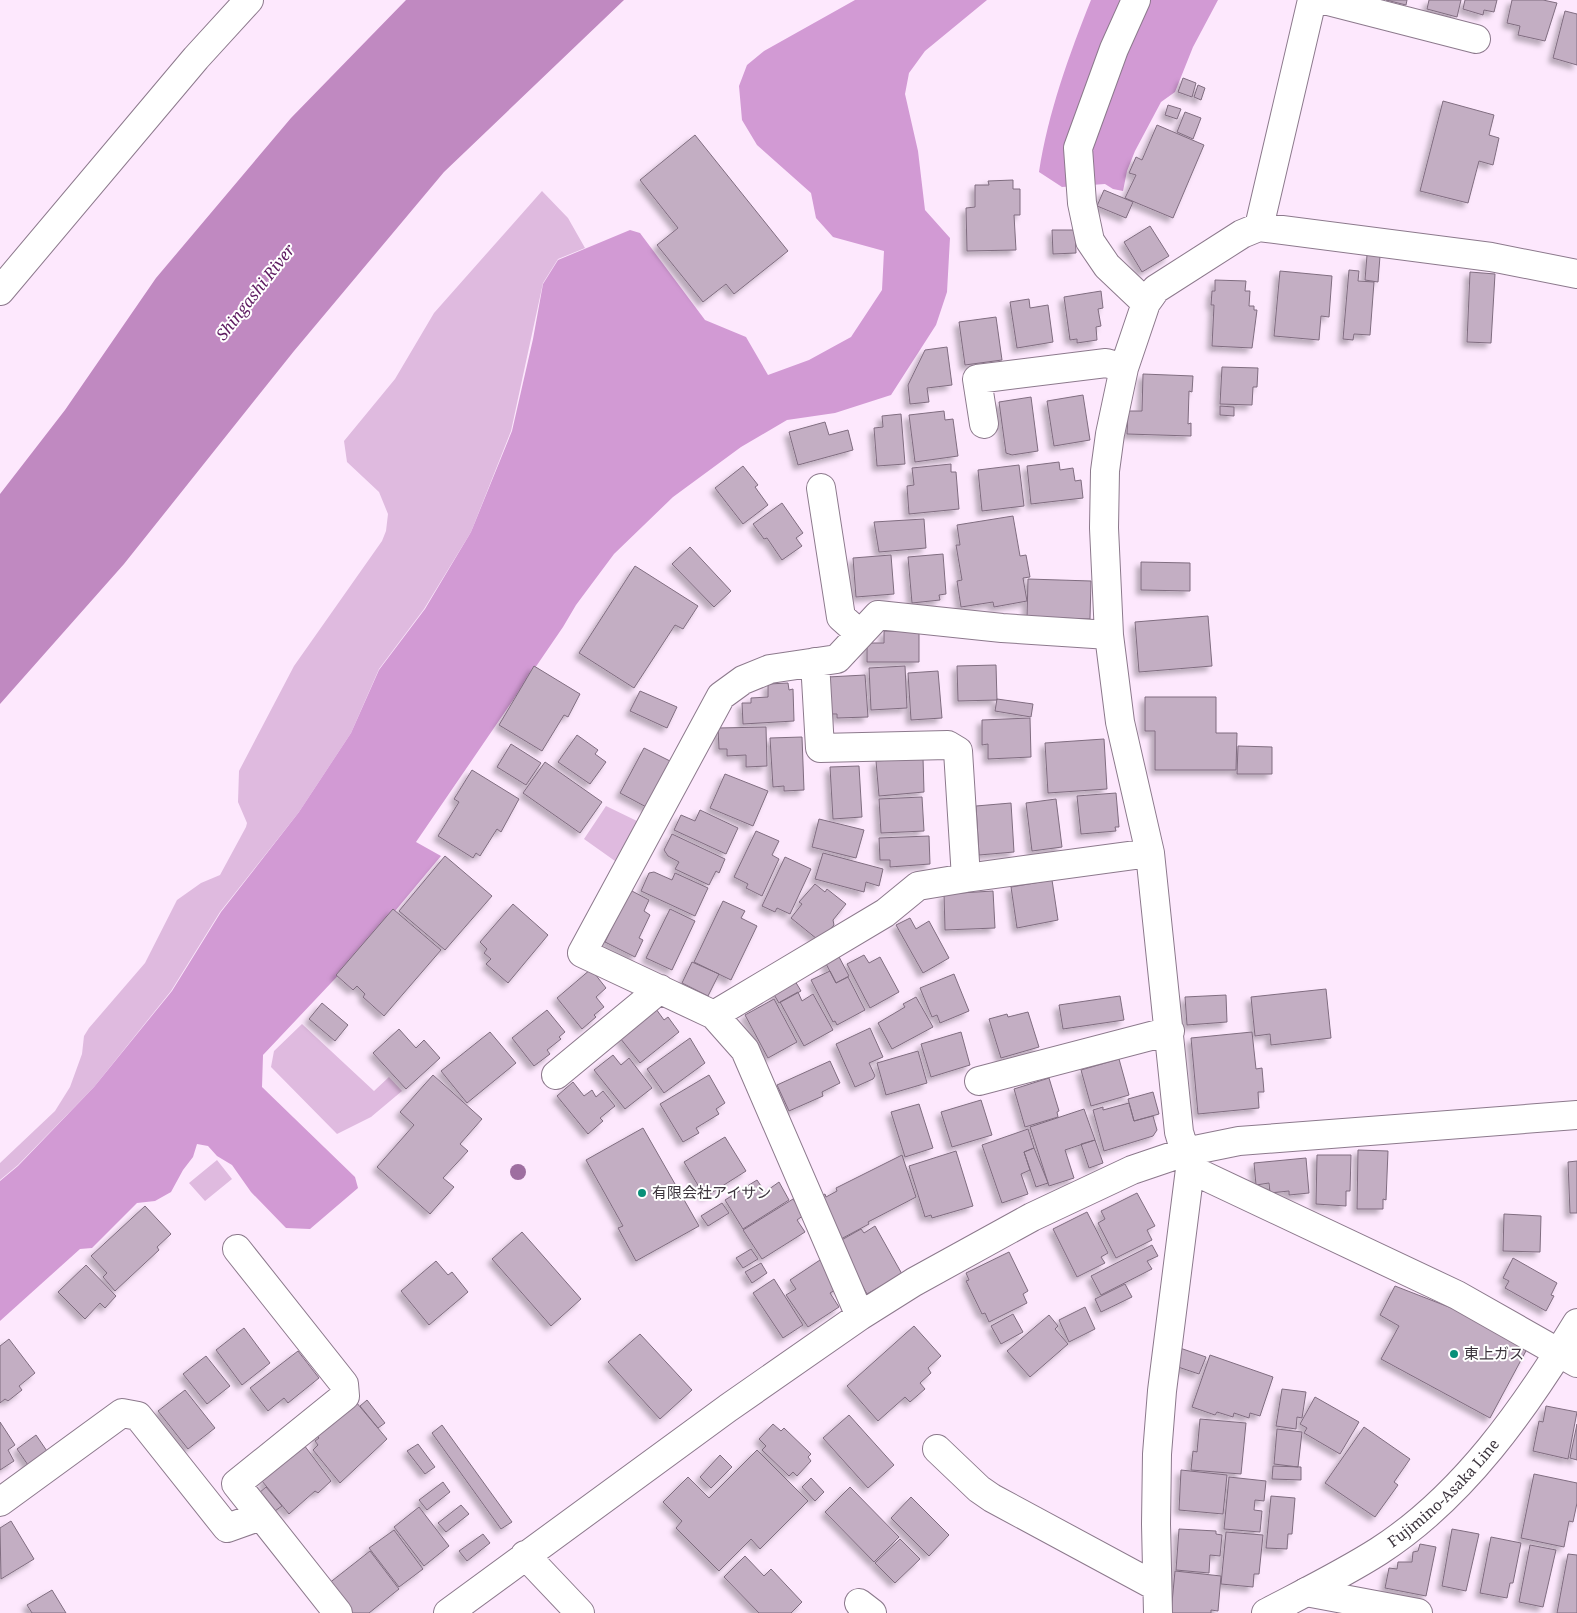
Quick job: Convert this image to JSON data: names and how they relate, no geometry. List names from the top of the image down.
{
  "streets": {
    "street": ["Fujimino-Asaka Line"]
  },
  "water": ["Shingashi River"],
  "places": ["有限会社アイサン", "東上ガス"]
}
